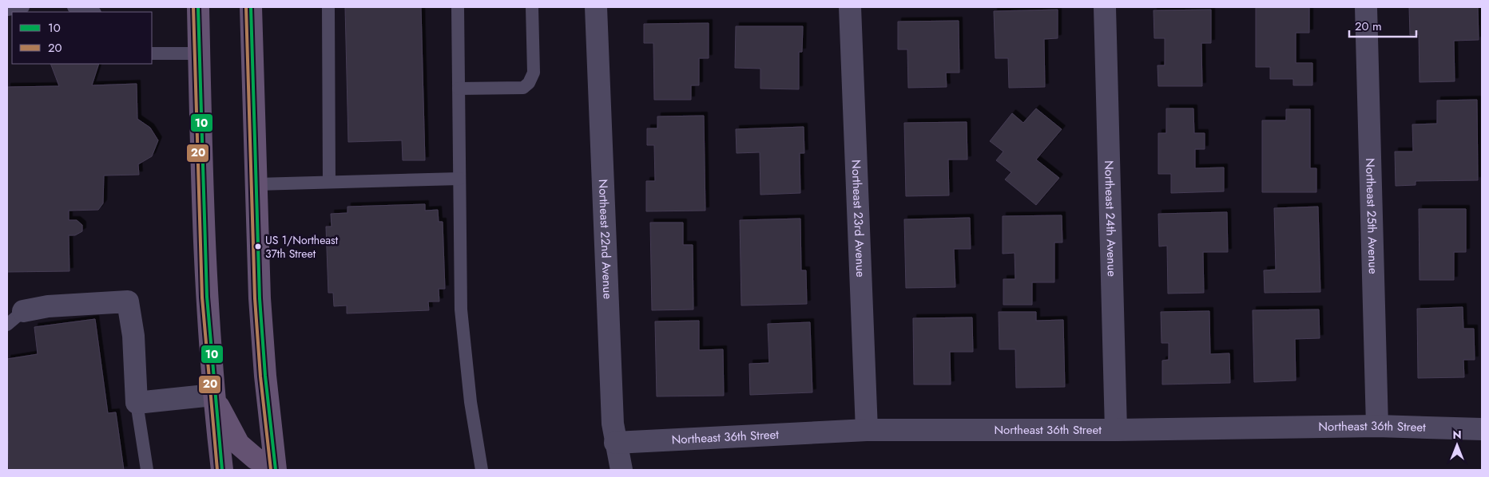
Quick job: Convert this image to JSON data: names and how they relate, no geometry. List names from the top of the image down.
{
  "streets": {
    "street": [
      "Northeast 25th Avenue",
      "Northeast 23rd Avenue",
      "Northeast 24th Avenue",
      "Northeast 22nd Avenue",
      "Northeast 36th Street"
    ]
  },
  "crossings": [
    ["Northeast 25th Avenue", "Northeast 36th Street"],
    ["Northeast 23rd Avenue", "Northeast 36th Street"],
    ["Northeast 24th Avenue", "Northeast 36th Street"],
    ["Northeast 22nd Avenue", "Northeast 36th Street"]
  ],
  "places": ["US 1/Northeast 37th Street"],
  "lines": ["transit line 10", "transit line 20"],
  "legend": ["10", "20"],
  "scale_bar": "20 m",
  "north": "top"
}
